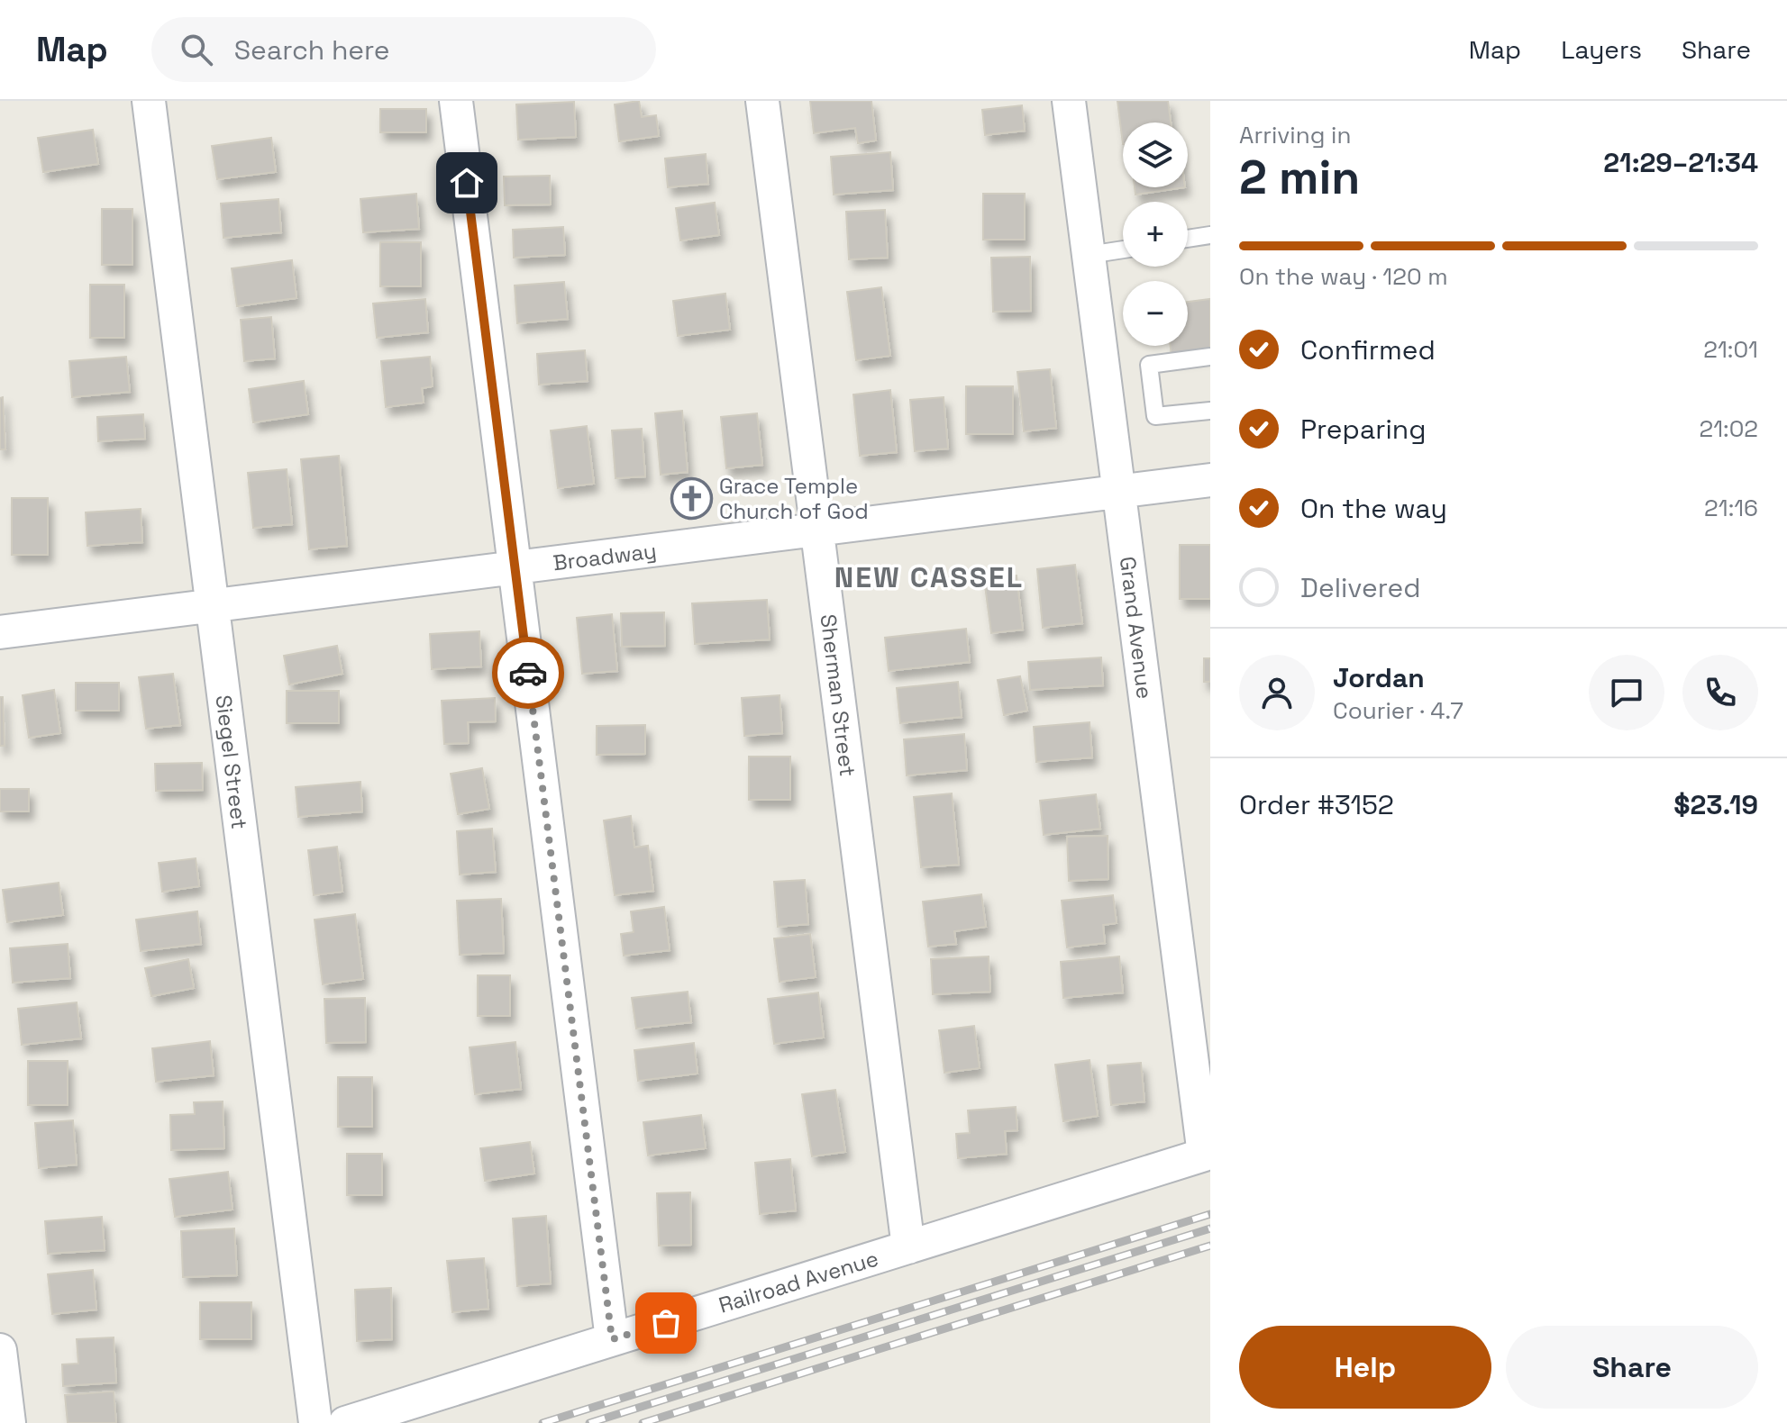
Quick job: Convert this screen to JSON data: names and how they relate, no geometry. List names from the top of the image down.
{
  "streets": {
    "street": [
      "Broadway",
      "Grand Avenue",
      "Sherman Street",
      "Siegel Street",
      "Railroad Avenue"
    ]
  },
  "crossings": [
    ["Broadway", "Grand Avenue"],
    ["Broadway", "Sherman Street"],
    ["Broadway", "Siegel Street"],
    ["Grand Avenue", "Railroad Avenue"],
    ["Sherman Street", "Railroad Avenue"]
  ],
  "districts": ["NEW CASSEL"],
  "places": {
    "church": ["Grace Temple Church of God"]
  },
  "page": {
    "header": "Map",
    "search": "Search here",
    "nav": ["Map", "Layers", "Share"],
    "heading": ["2 min", "Arriving in", "21:29–21:34"],
    "panel": [
      "Jordan",
      "Courier · 4.7",
      "Order #3152",
      "$23.19"
    ],
    "map_buttons": ["+", "−"],
    "bar": "On the way · 120 m",
    "list": [
      ["Confirmed", "21:01"],
      ["Preparing", "21:02"],
      ["On the way", "21:16"],
      "Delivered"
    ],
    "buttons": ["Help", "Share"]
  }
}
